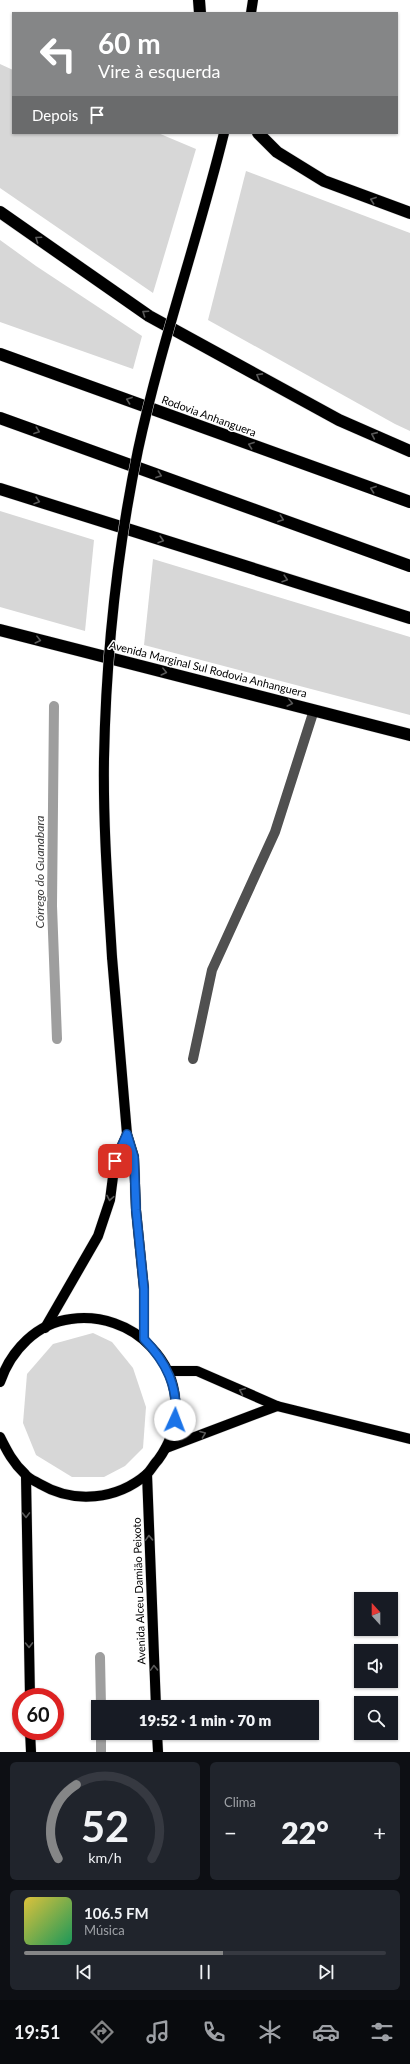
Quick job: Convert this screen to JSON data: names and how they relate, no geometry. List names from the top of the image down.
{
  "streets": {
    "highway": ["Rodovia Anhanguera", "Avenida Marginal Sul Rodovia Anhanguera"],
    "main road": ["Avenida Alceu Damião Peixoto"]
  },
  "one_way": ["Avenida Marginal Sul Rodovia Anhanguera", "Avenida Alceu Damião Peixoto"],
  "water": ["Córrego do Guanabara"],
  "north": "top",
  "page": {
    "turn": ["60 m", "Vire à esquerda"],
    "then": "Depois",
    "limit": "60",
    "trip": "19:52 · 1 min · 70 m",
    "tile": "Clima",
    "heat": ["−", "22°", "+"],
    "song": ["106.5 FM", "Música"],
    "tabs": "19:51",
    "gauge": ["52", "km/h"]
  }
}
